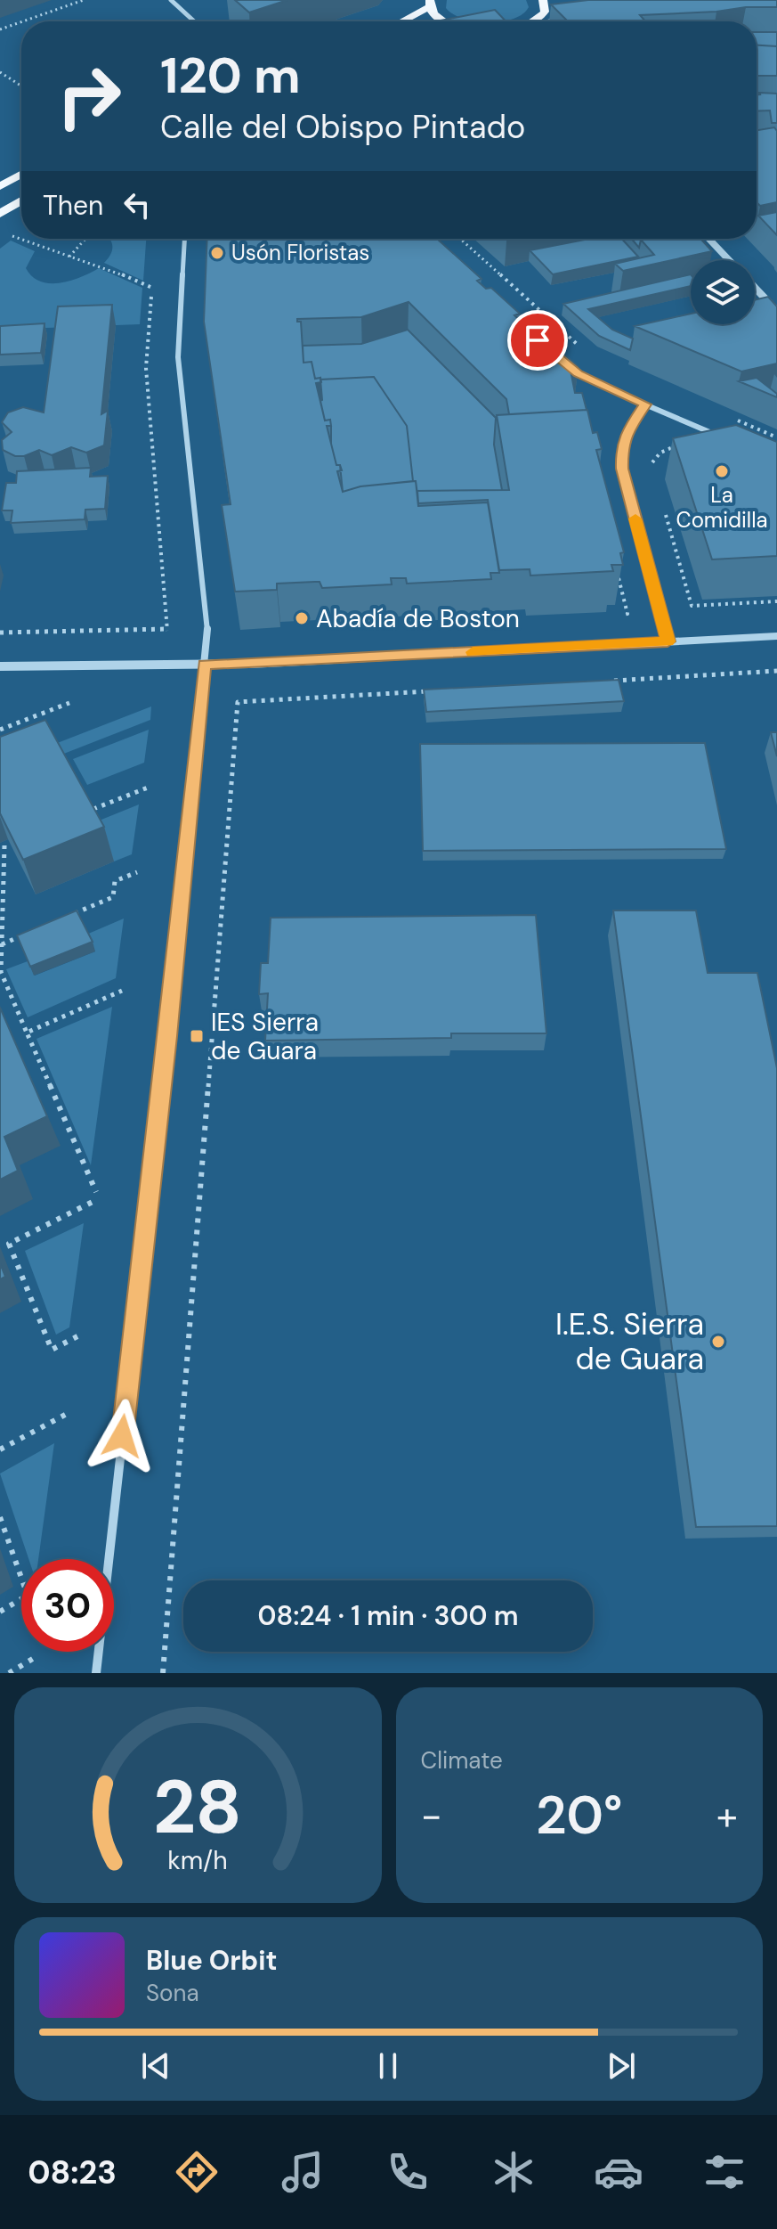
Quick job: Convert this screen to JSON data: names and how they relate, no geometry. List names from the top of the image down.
{
  "places": {
    "other": [
      "Usón Floristas",
      "La Comidilla",
      "Abadía de Boston",
      "I.E.S. Sierra de Guara"
    ],
    "transit": ["IES Sierra de Guara"]
  },
  "page": {
    "turn": ["120 m", "Calle del Obispo Pintado"],
    "then": "Then",
    "limit": "30",
    "trip": "08:24 · 1 min · 300 m",
    "tile": "Climate",
    "heat": ["−", "20°", "+"],
    "song": ["Blue Orbit", "Sona"],
    "tabs": "08:23",
    "gauge": ["28", "km/h"]
  }
}
